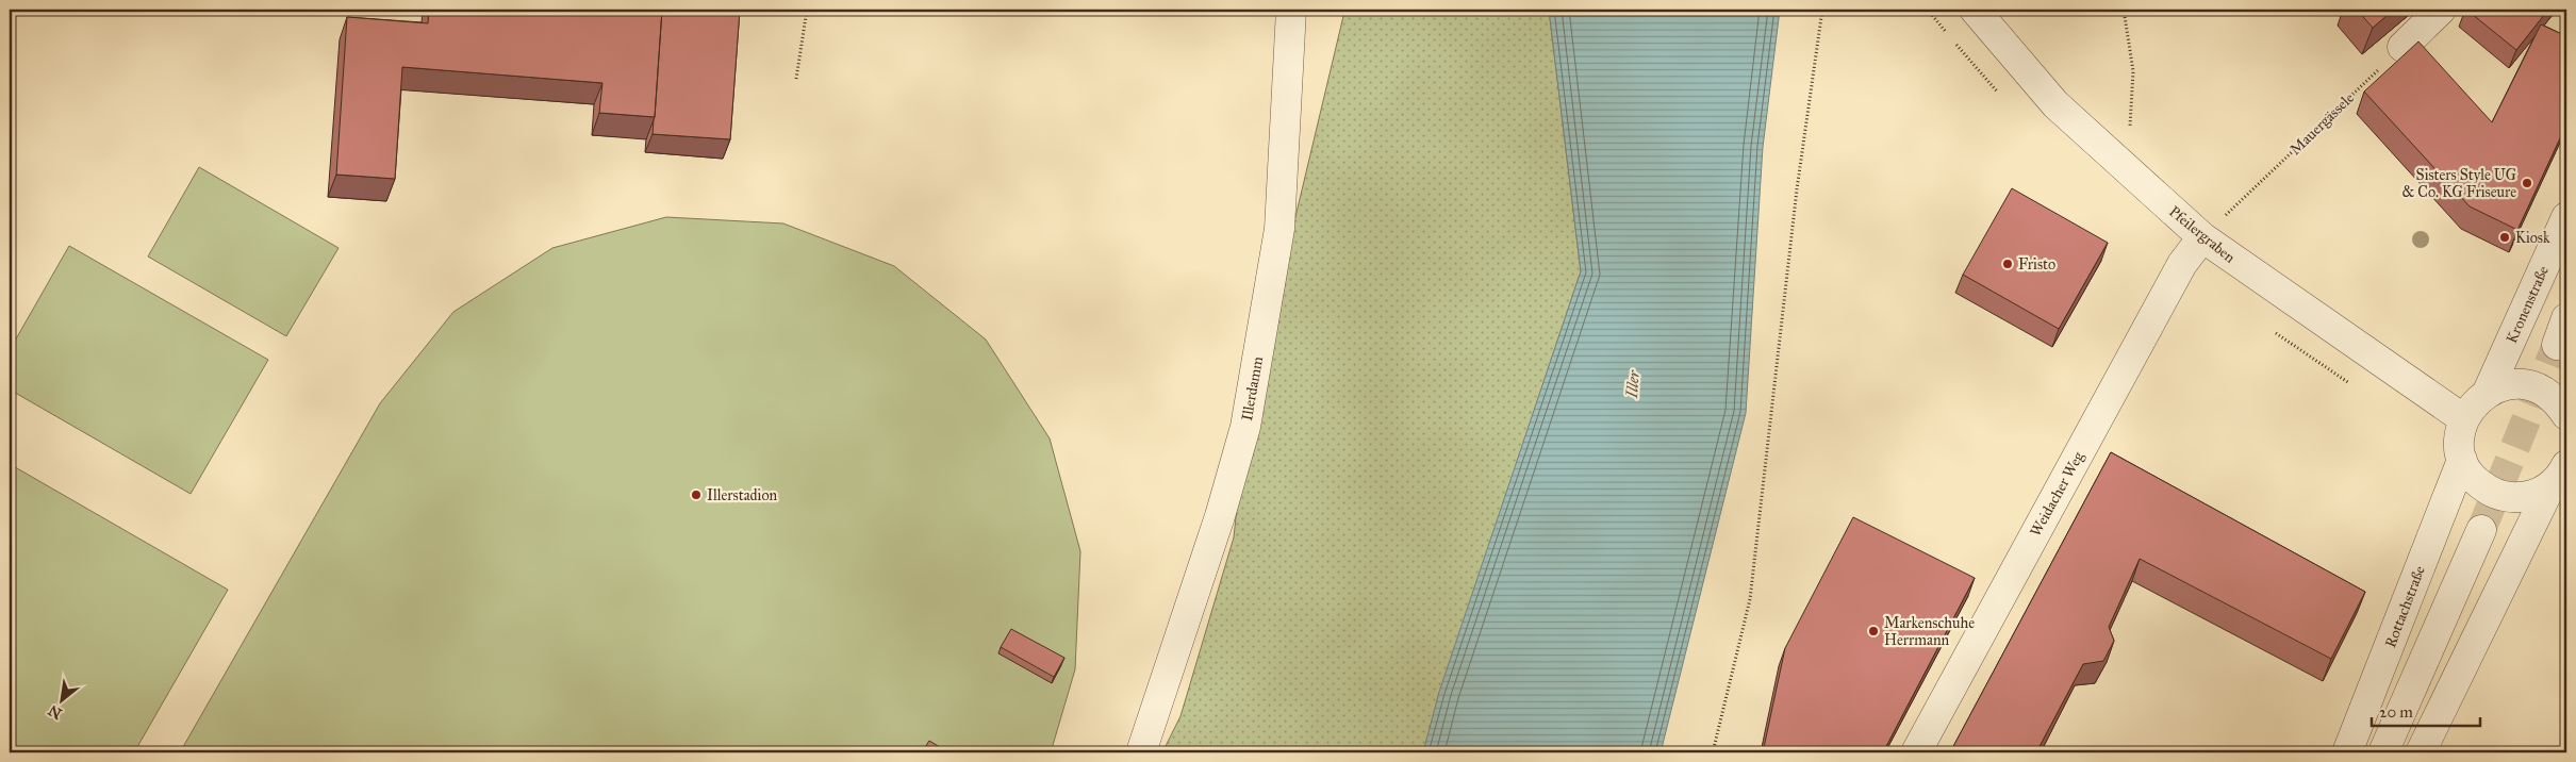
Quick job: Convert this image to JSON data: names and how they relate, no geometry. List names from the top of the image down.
{
  "streets": {
    "street": [
      "Pfeilergraben",
      "Kronenstraße",
      "Illerdamm",
      "Weidacher Weg",
      "Rottachstraße"
    ],
    "path": ["Mauergässele"]
  },
  "crossings": [
    ["Mauergässele", "Pfeilergraben"],
    ["Mauergässele", "Weidacher Weg"],
    ["Pfeilergraben", "Weidacher Weg"]
  ],
  "water": ["Iller"],
  "places": [
    "Sisters Style UG & Co. KG Friseure",
    "Kiosk",
    "Fristo",
    "Illerstadion",
    "Markenschuhe Herrmann"
  ],
  "scale_bar": "20 m",
  "north": "bottom left"
}
